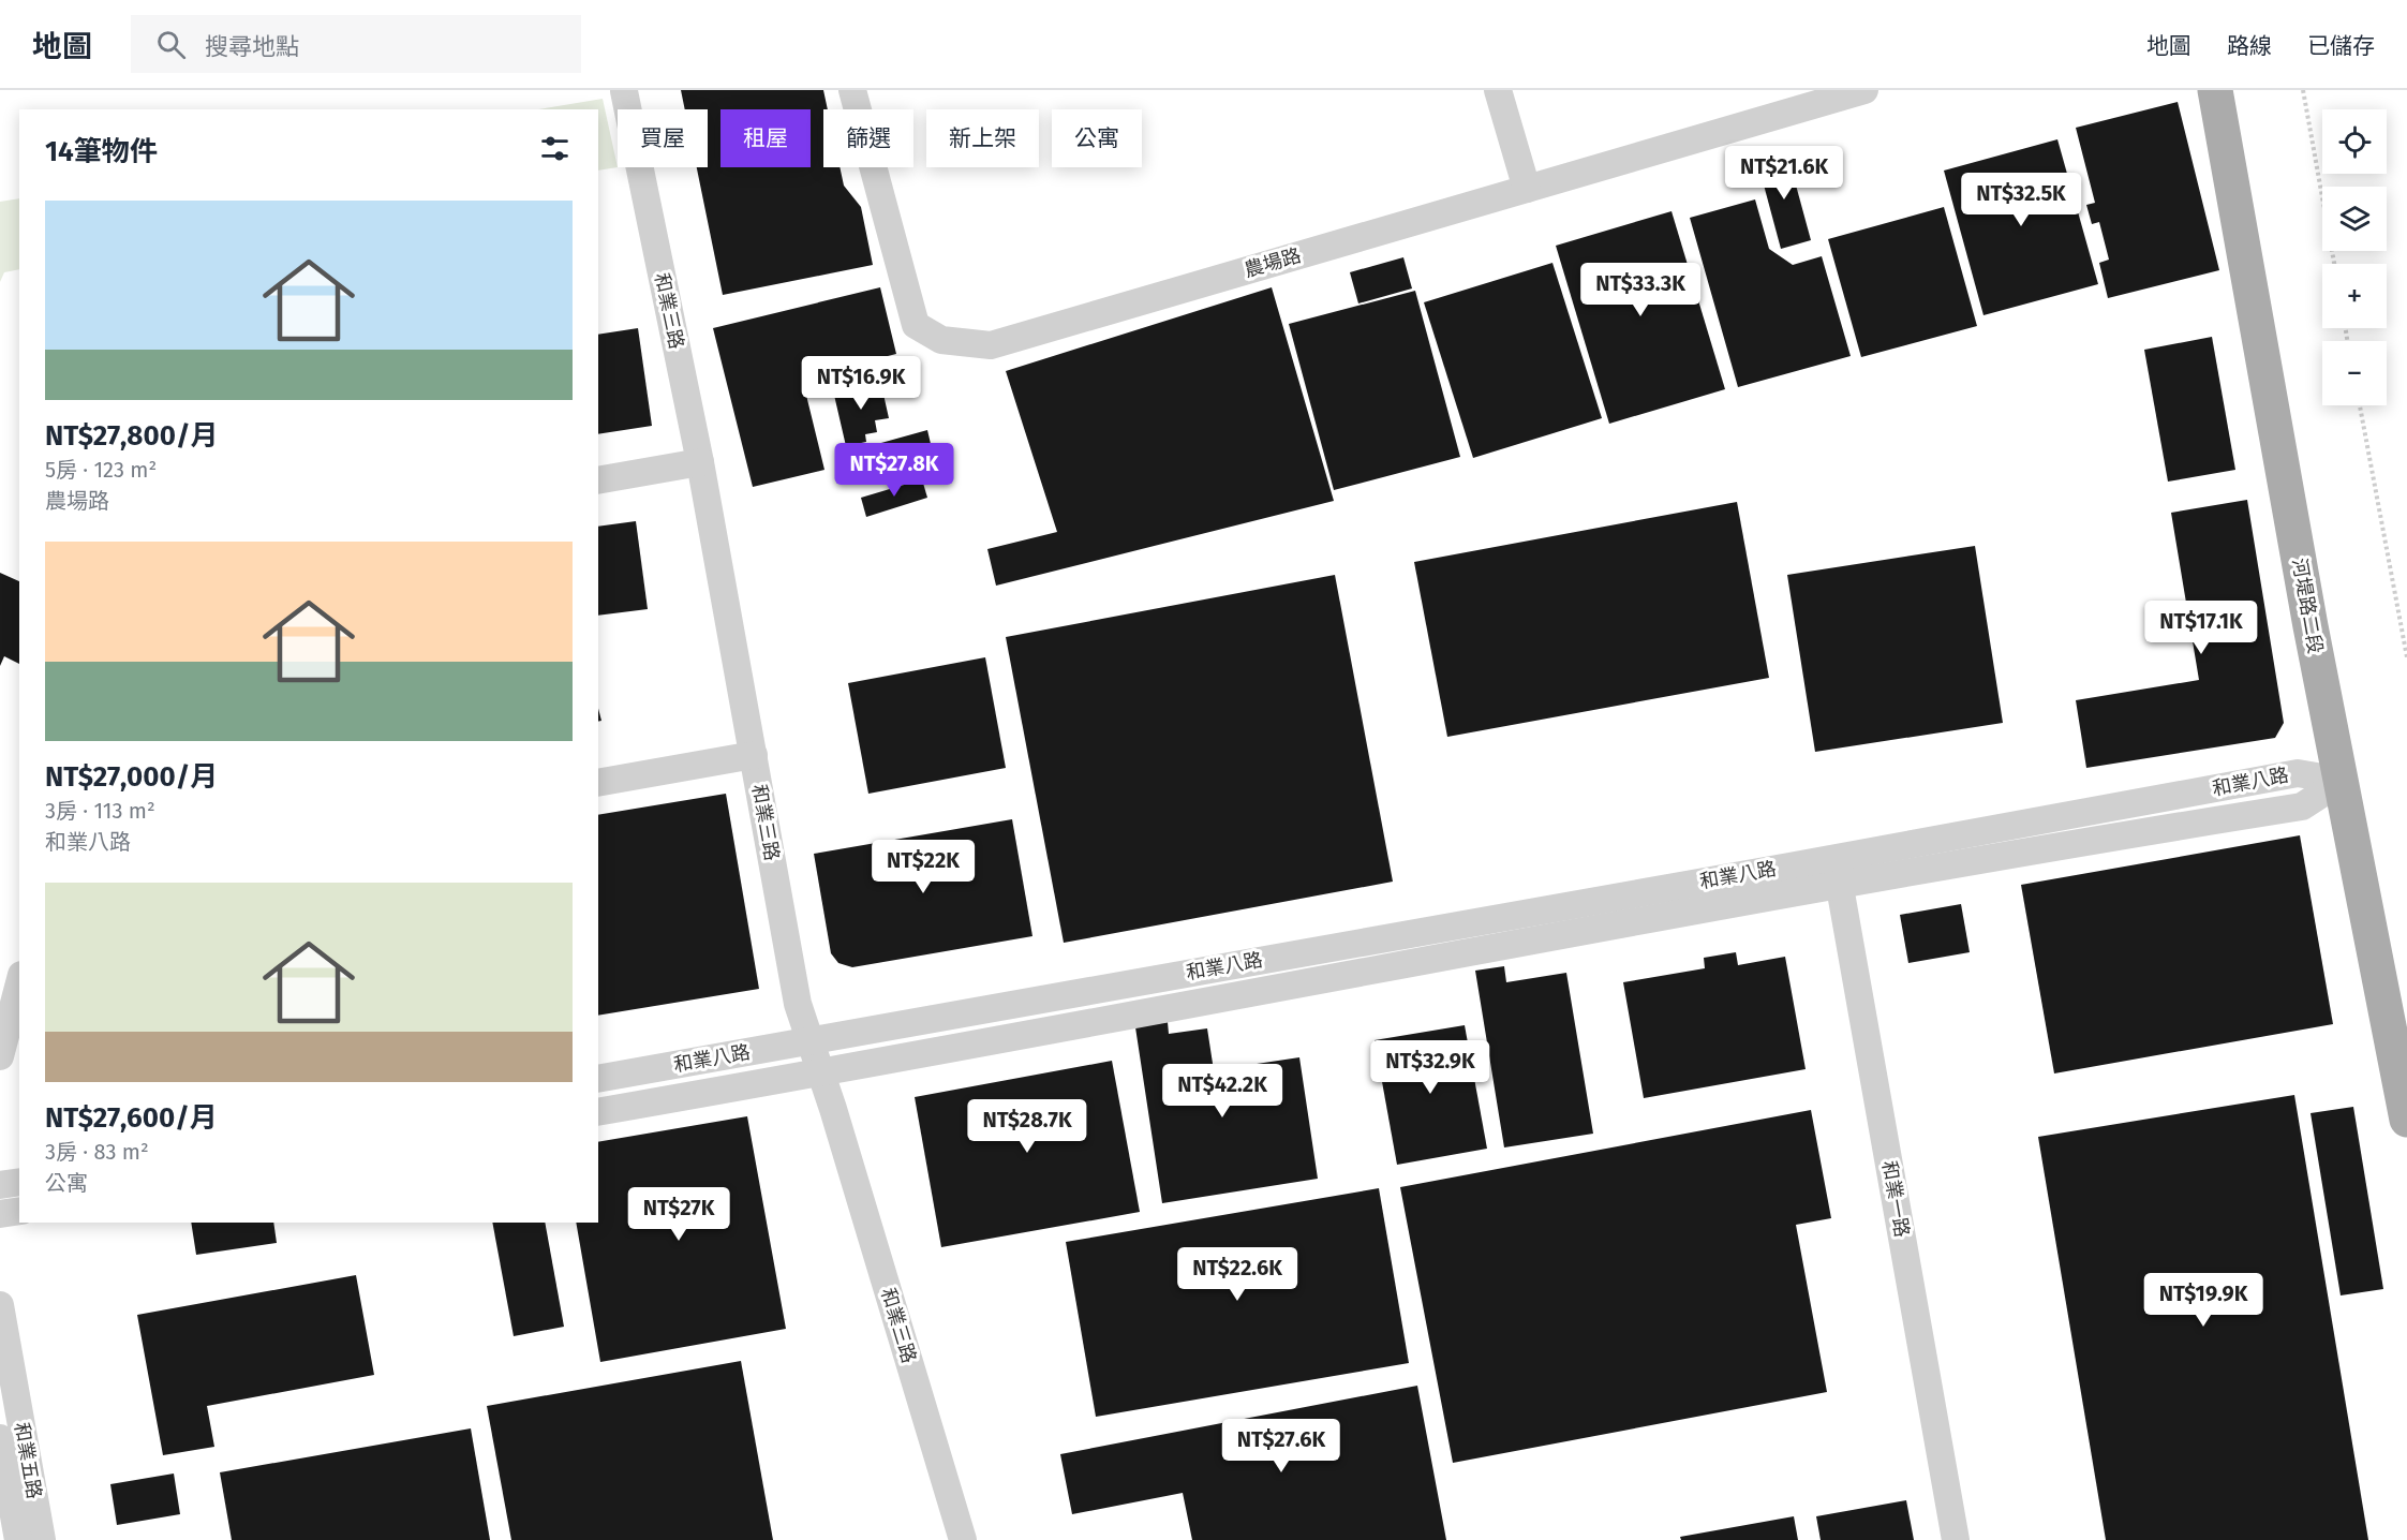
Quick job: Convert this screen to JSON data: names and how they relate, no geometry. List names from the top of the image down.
{
  "streets": {
    "main road": ["河堤路二段"],
    "street": [
      "農場路",
      "和業三路",
      "和業八路",
      "和業一路",
      "和業五路"
    ]
  },
  "crossings": [
    ["和業三路", "和業八路"],
    ["河堤路二段", "和業八路"],
    ["和業八路", "和業一路"]
  ],
  "page": {
    "header": "地圖",
    "search": "搜尋地點",
    "nav": ["地圖", "路線", "已儲存"],
    "map_buttons": ["+", "−"],
    "chip": [
      "買屋",
      "租屋",
      "篩選",
      "新上架",
      "公寓"
    ],
    "heading": "14筆物件",
    "price": [
      "NT$21.6K",
      "NT$32.5K",
      "NT$33.3K",
      "NT$16.9K",
      "NT$27.8K",
      "NT$17.1K",
      "NT$22K",
      "NT$32.9K",
      "NT$42.2K",
      "NT$28.7K",
      "NT$27K",
      "NT$22.6K",
      "NT$19.9K",
      "NT$27.6K"
    ],
    "list": [
      {
        "name": "NT$27,800/月",
        "note": "5房 · 123 m² · 農場路"
      },
      {
        "name": "NT$27,000/月",
        "note": "3房 · 113 m² · 和業八路"
      },
      {
        "name": "NT$27,600/月",
        "note": "3房 · 83 m² · 公寓"
      }
    ]
  }
}
